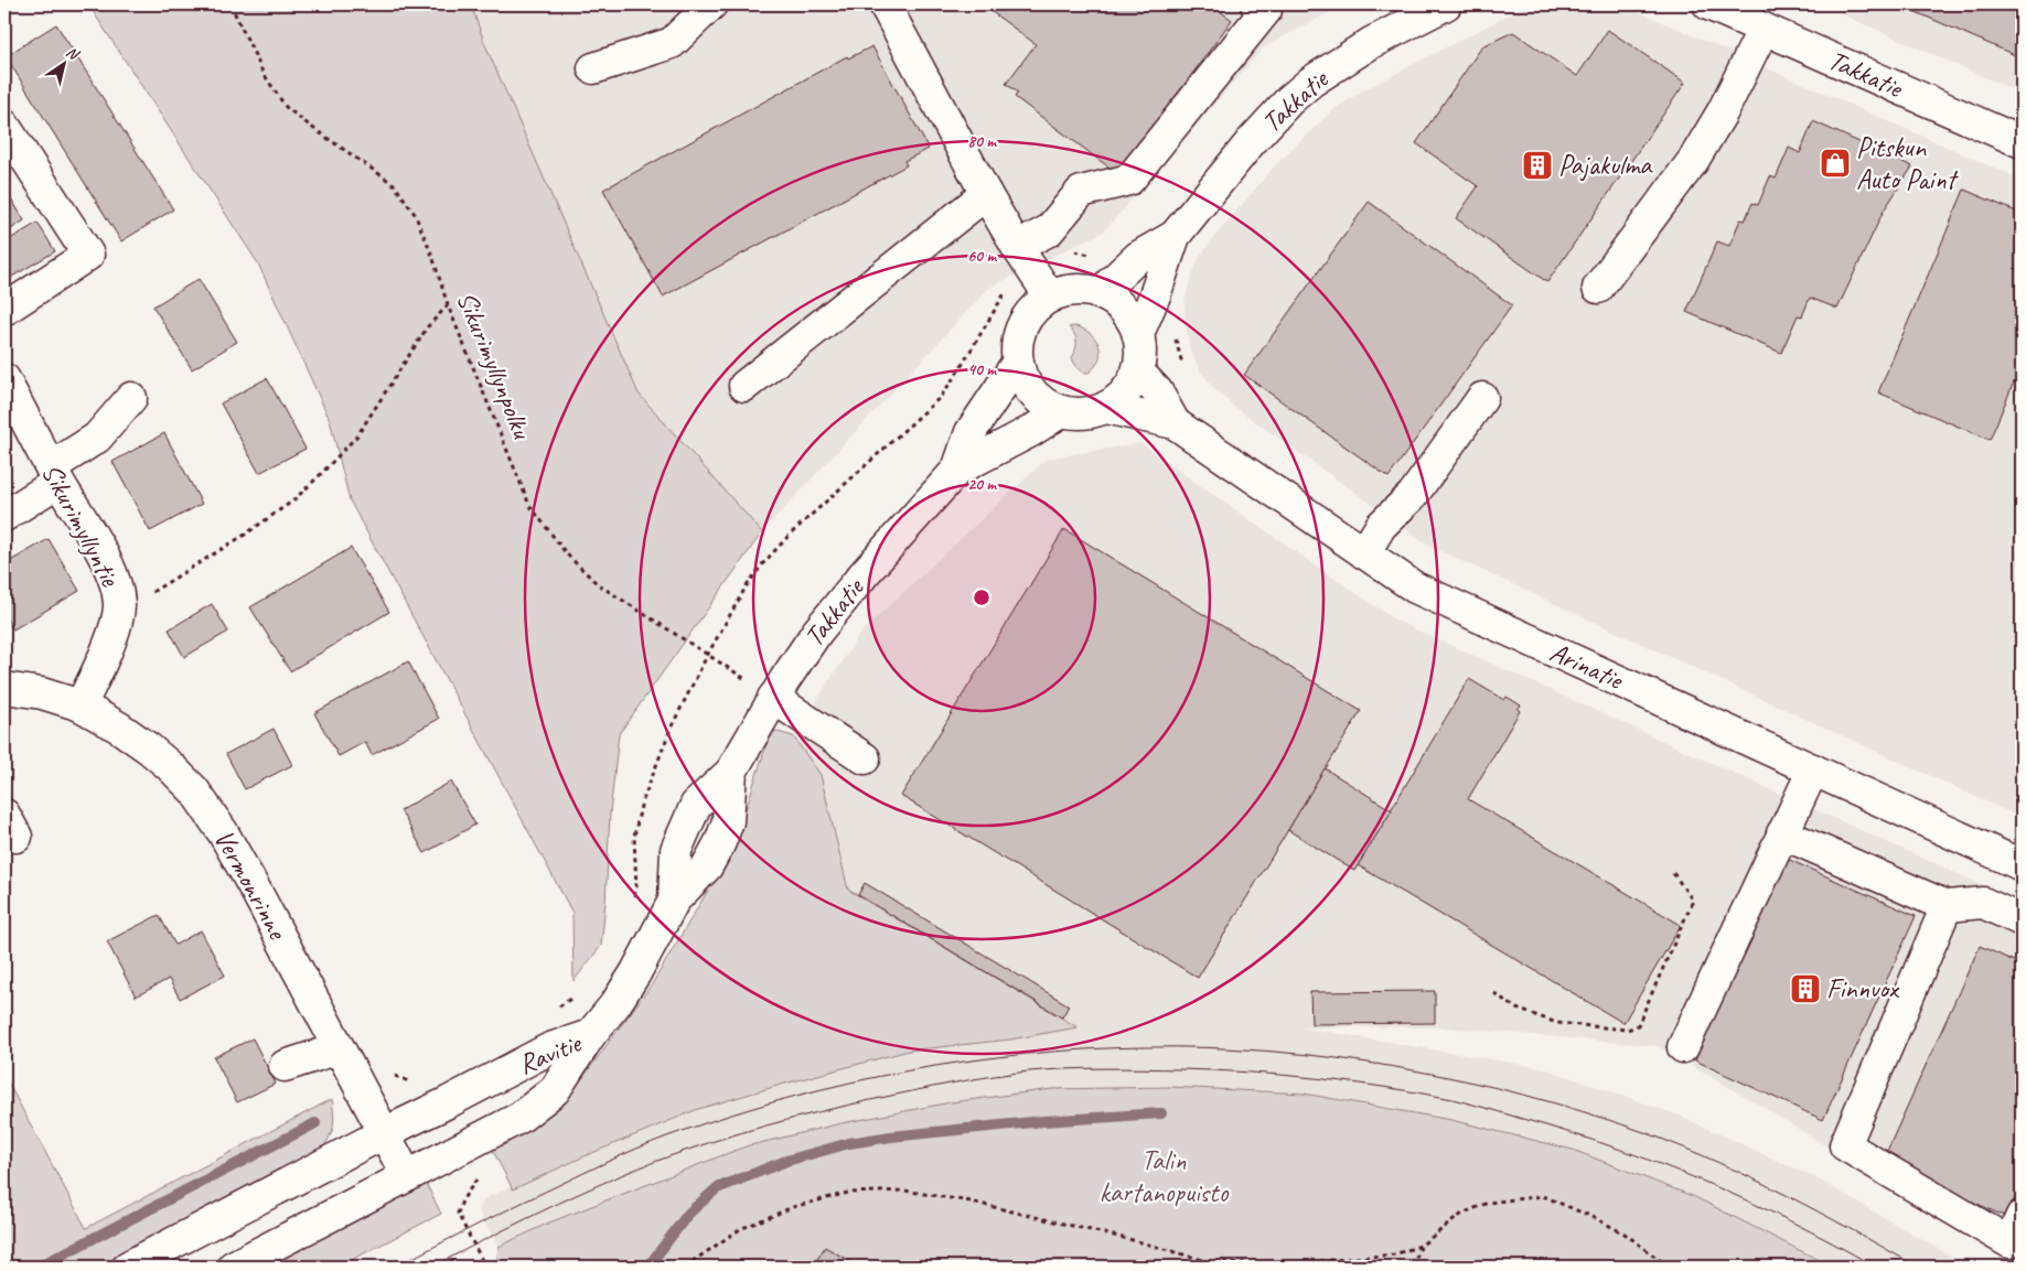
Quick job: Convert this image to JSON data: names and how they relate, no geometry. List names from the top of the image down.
{
  "streets": {
    "street": [
      "Takkatie",
      "Sikurimyllyntie",
      "Arinatie",
      "Vermonrinne",
      "Ravitie"
    ],
    "path": ["Sikurimyllynpolku"]
  },
  "crossings": [
    ["Takkatie", "Sikurimyllynpolku"],
    ["Takkatie", "Arinatie"],
    ["Takkatie", "Ravitie"],
    ["Sikurimyllyntie", "Vermonrinne"],
    ["Vermonrinne", "Ravitie"]
  ],
  "parks": ["Talin kartanopuisto"],
  "places": {
    "shop": ["Pitskun Auto Paint"],
    "building": ["Pajakulma", "Finnvox"]
  },
  "north": "top right",
  "rings": [
    "80 m",
    "60 m",
    "40 m",
    "20 m"
  ]
}
